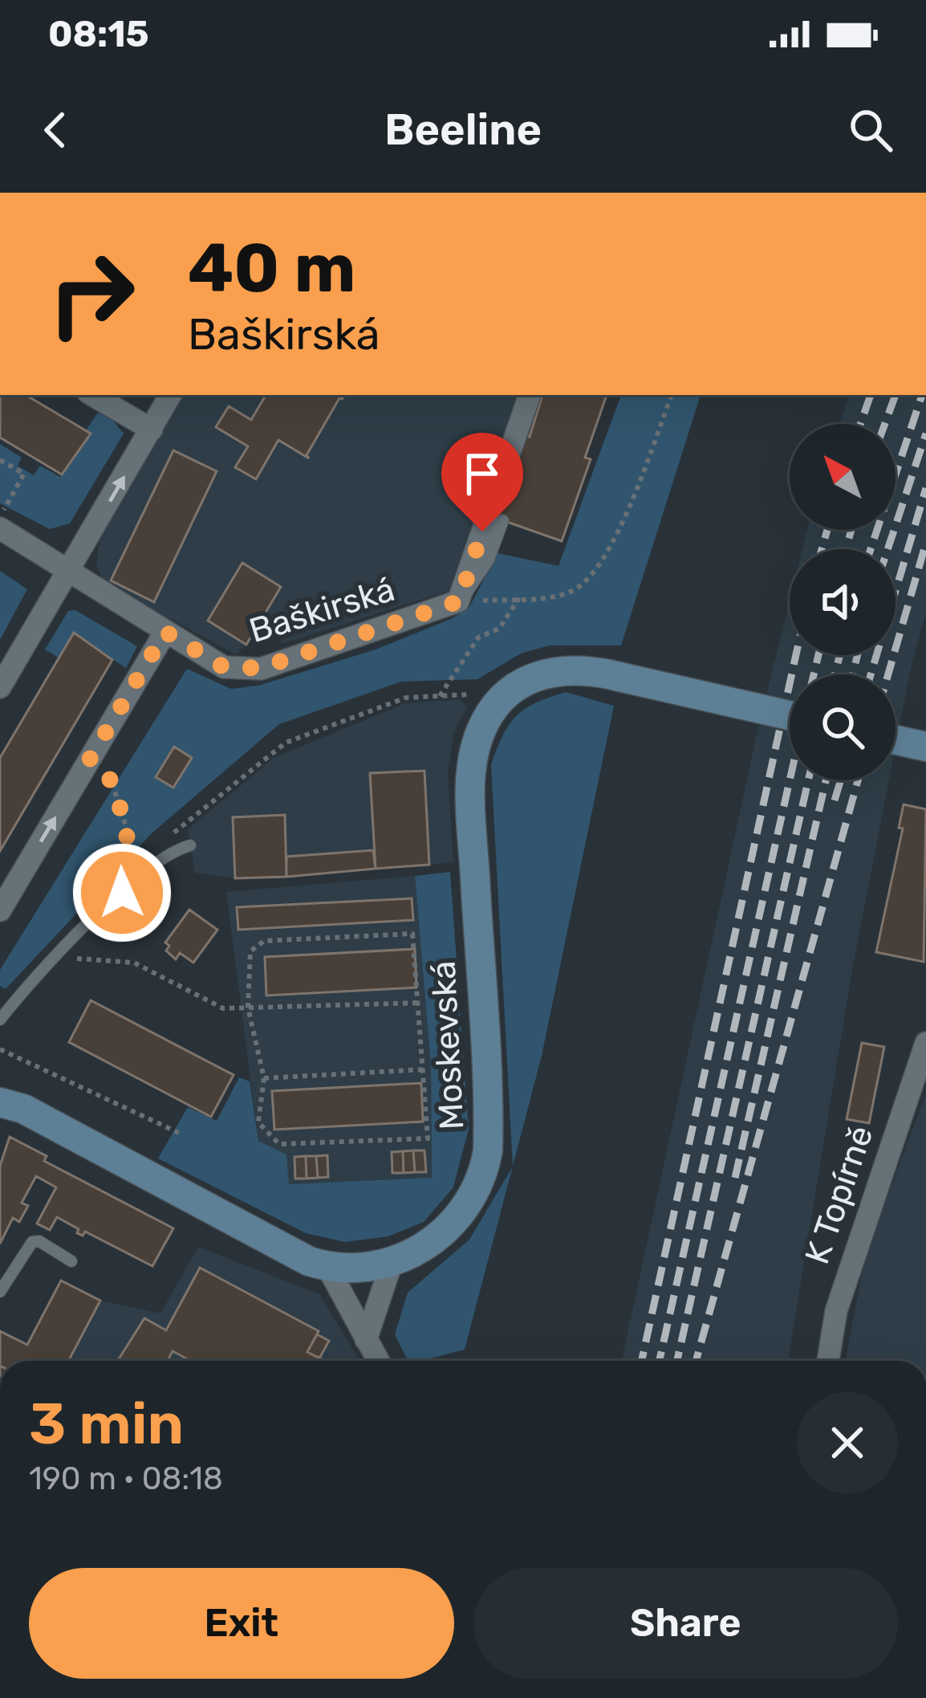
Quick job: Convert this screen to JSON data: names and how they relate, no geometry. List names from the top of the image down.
{
  "streets": {
    "street": ["Baškirská", "Moskevská", "K Topírně"]
  },
  "north": "top left",
  "page": {
    "status": "08:15",
    "header": "Beeline",
    "turn": ["40 m", "Baškirská"],
    "heading": ["3 min", "190 m · 08:18"],
    "buttons": ["Exit", "Share"]
  }
}
